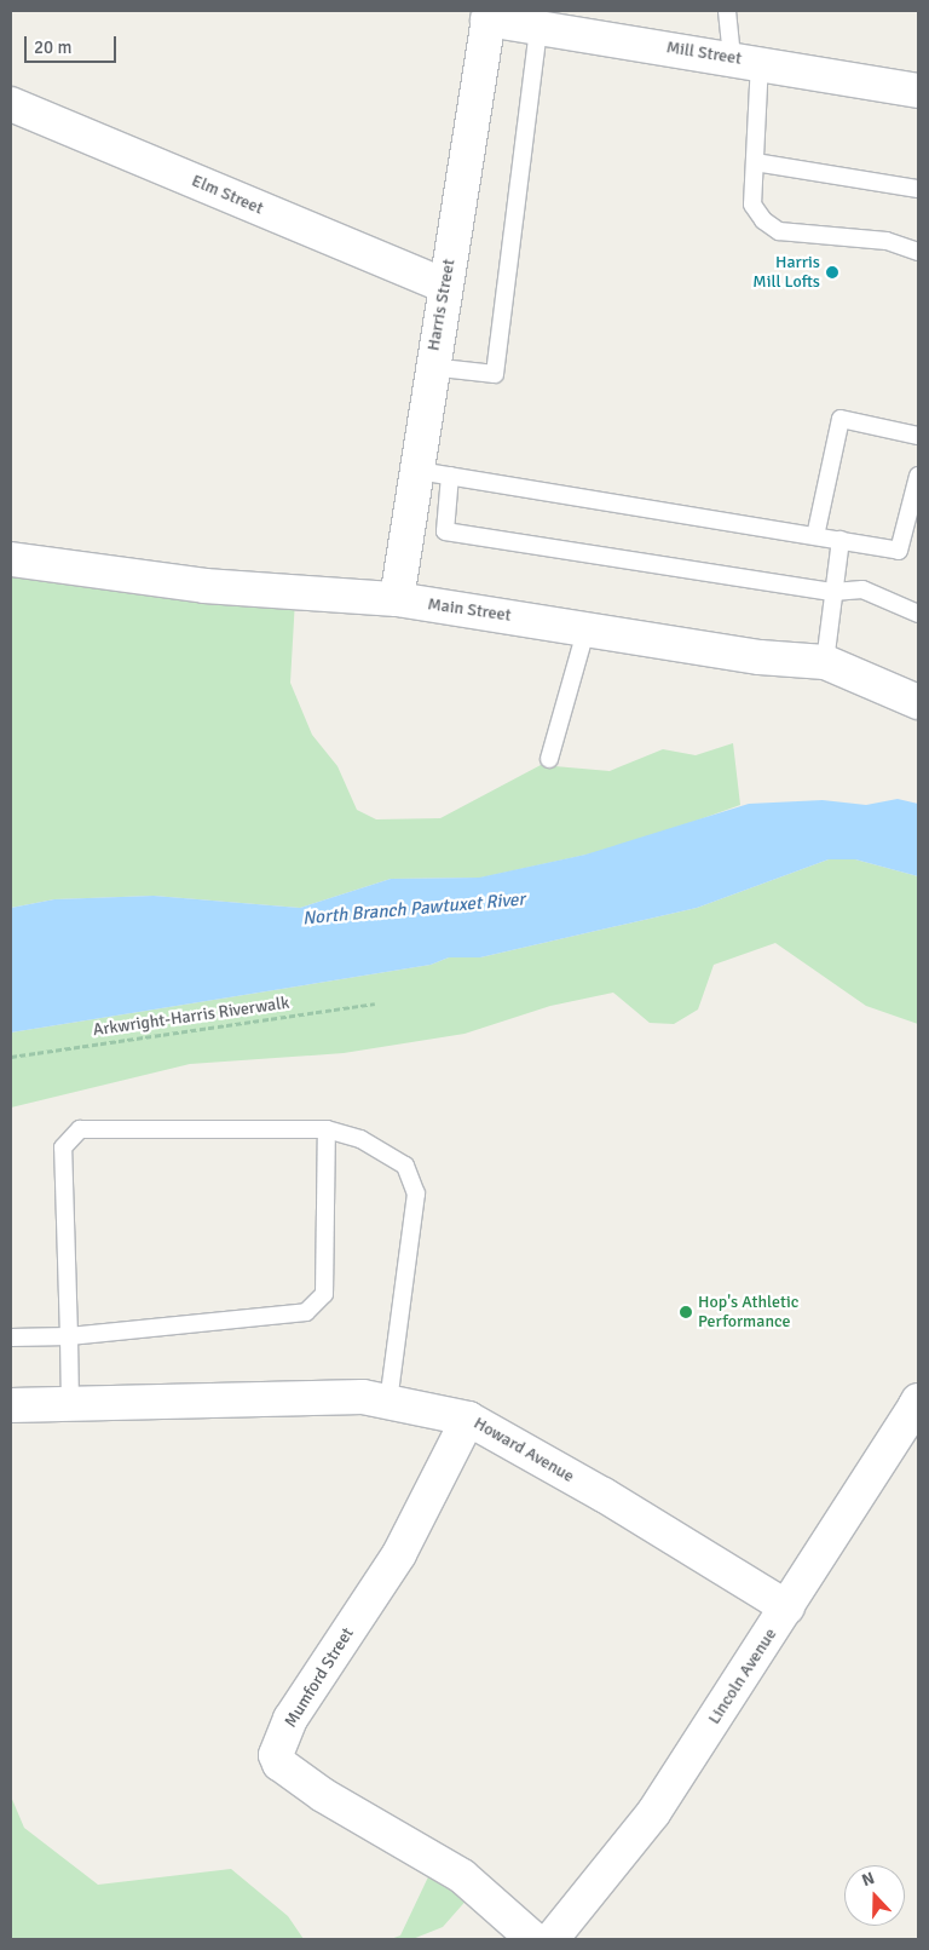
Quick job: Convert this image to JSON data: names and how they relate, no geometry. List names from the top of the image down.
{
  "streets": {
    "street": [
      "Mill Street",
      "Elm Street",
      "Harris Street",
      "Main Street",
      "Howard Avenue",
      "Lincoln Avenue",
      "Mumford Street"
    ],
    "path": ["Arkwright-Harris Riverwalk"]
  },
  "crossings": [
    ["Mill Street", "Harris Street"],
    ["Elm Street", "Harris Street"],
    ["Harris Street", "Main Street"],
    ["Howard Avenue", "Lincoln Avenue"],
    ["Howard Avenue", "Mumford Street"]
  ],
  "water": ["North Branch Pawtuxet River"],
  "places": ["Harris Mill Lofts", "Hop's Athletic Performance"],
  "scale_bar": "20 m",
  "north": "top"
}
